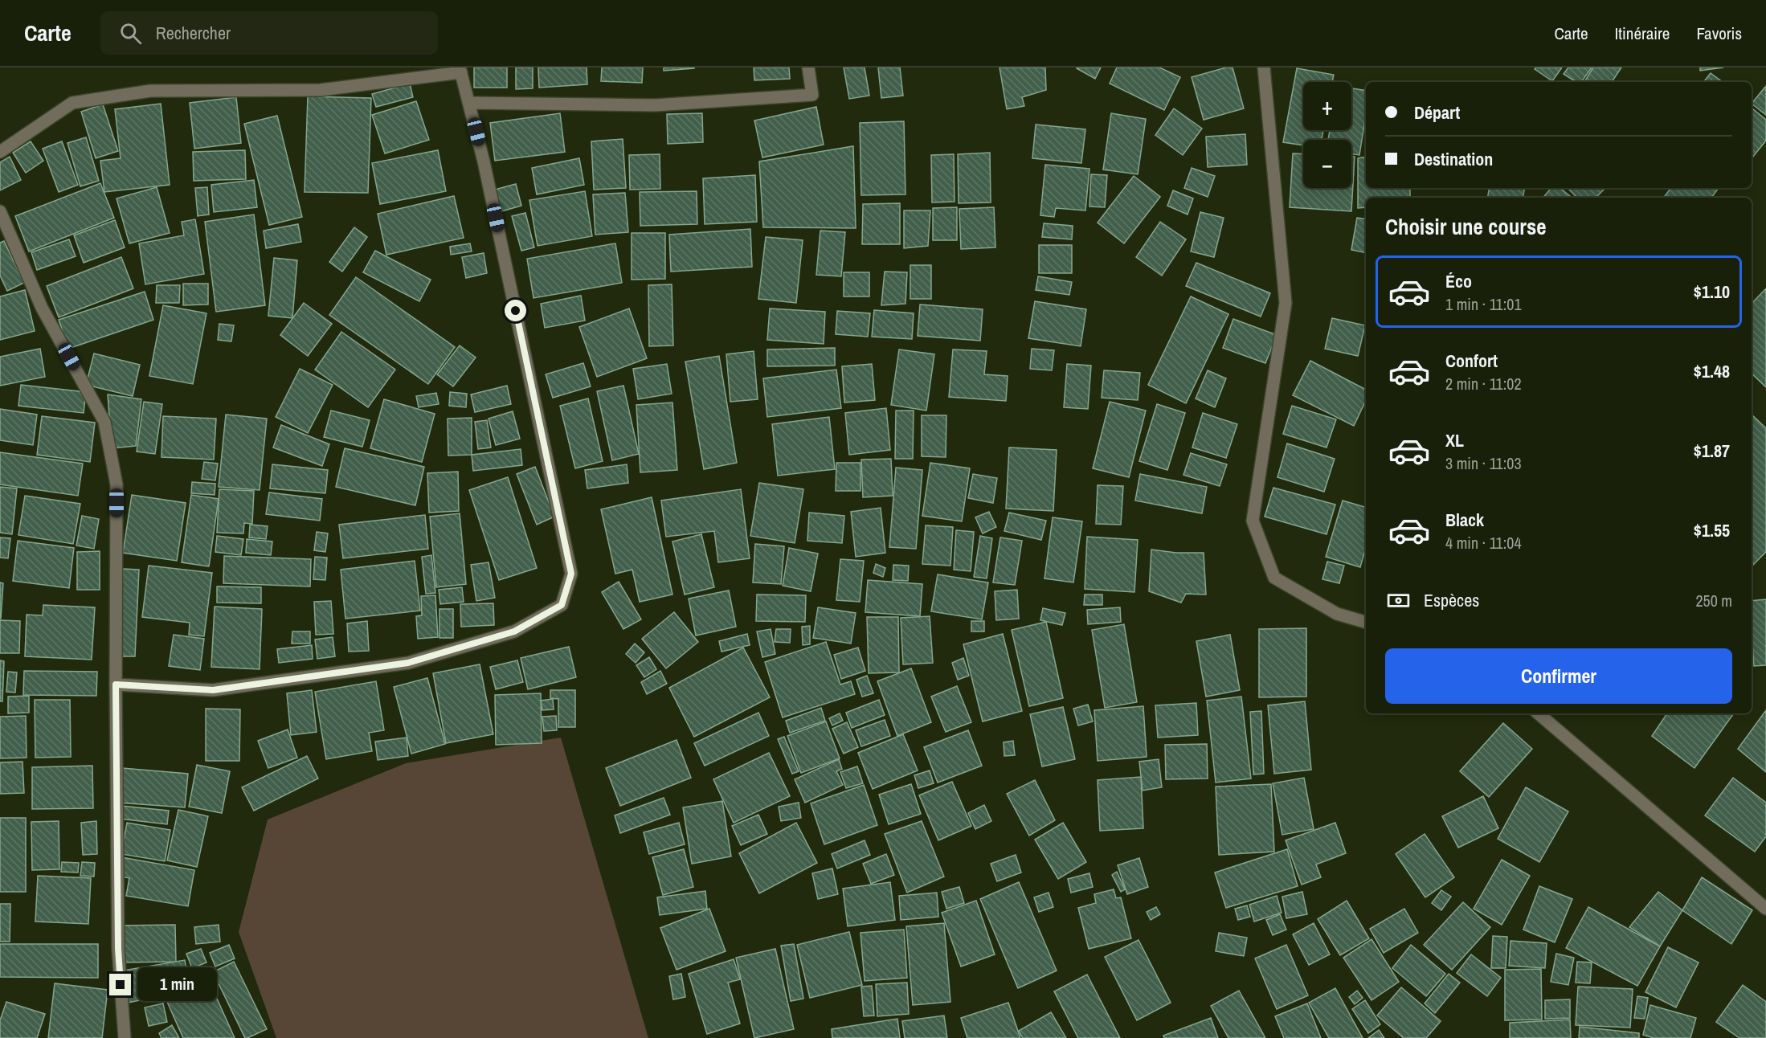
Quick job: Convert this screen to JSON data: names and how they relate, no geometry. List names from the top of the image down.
{
  "page": {
    "header": "Carte",
    "search": "Rechercher",
    "nav": ["Carte", "Itinéraire", "Favoris"],
    "map_buttons": ["+", "−"],
    "banner": ["Départ", "Destination"],
    "heading": "Choisir une course",
    "list": [
      {
        "name": "Éco",
        "note": "1 min · 11:01",
        "value": "$1.10"
      },
      {
        "name": "Confort",
        "note": "2 min · 11:02",
        "value": "$1.48"
      },
      {
        "name": "XL",
        "note": "3 min · 11:03",
        "value": "$1.87"
      },
      {
        "name": "Black",
        "note": "4 min · 11:04",
        "value": "$1.55"
      }
    ],
    "pay": ["Espèces", "250 m"],
    "buttons": "Confirmer",
    "bubble": "1 min"
  }
}
